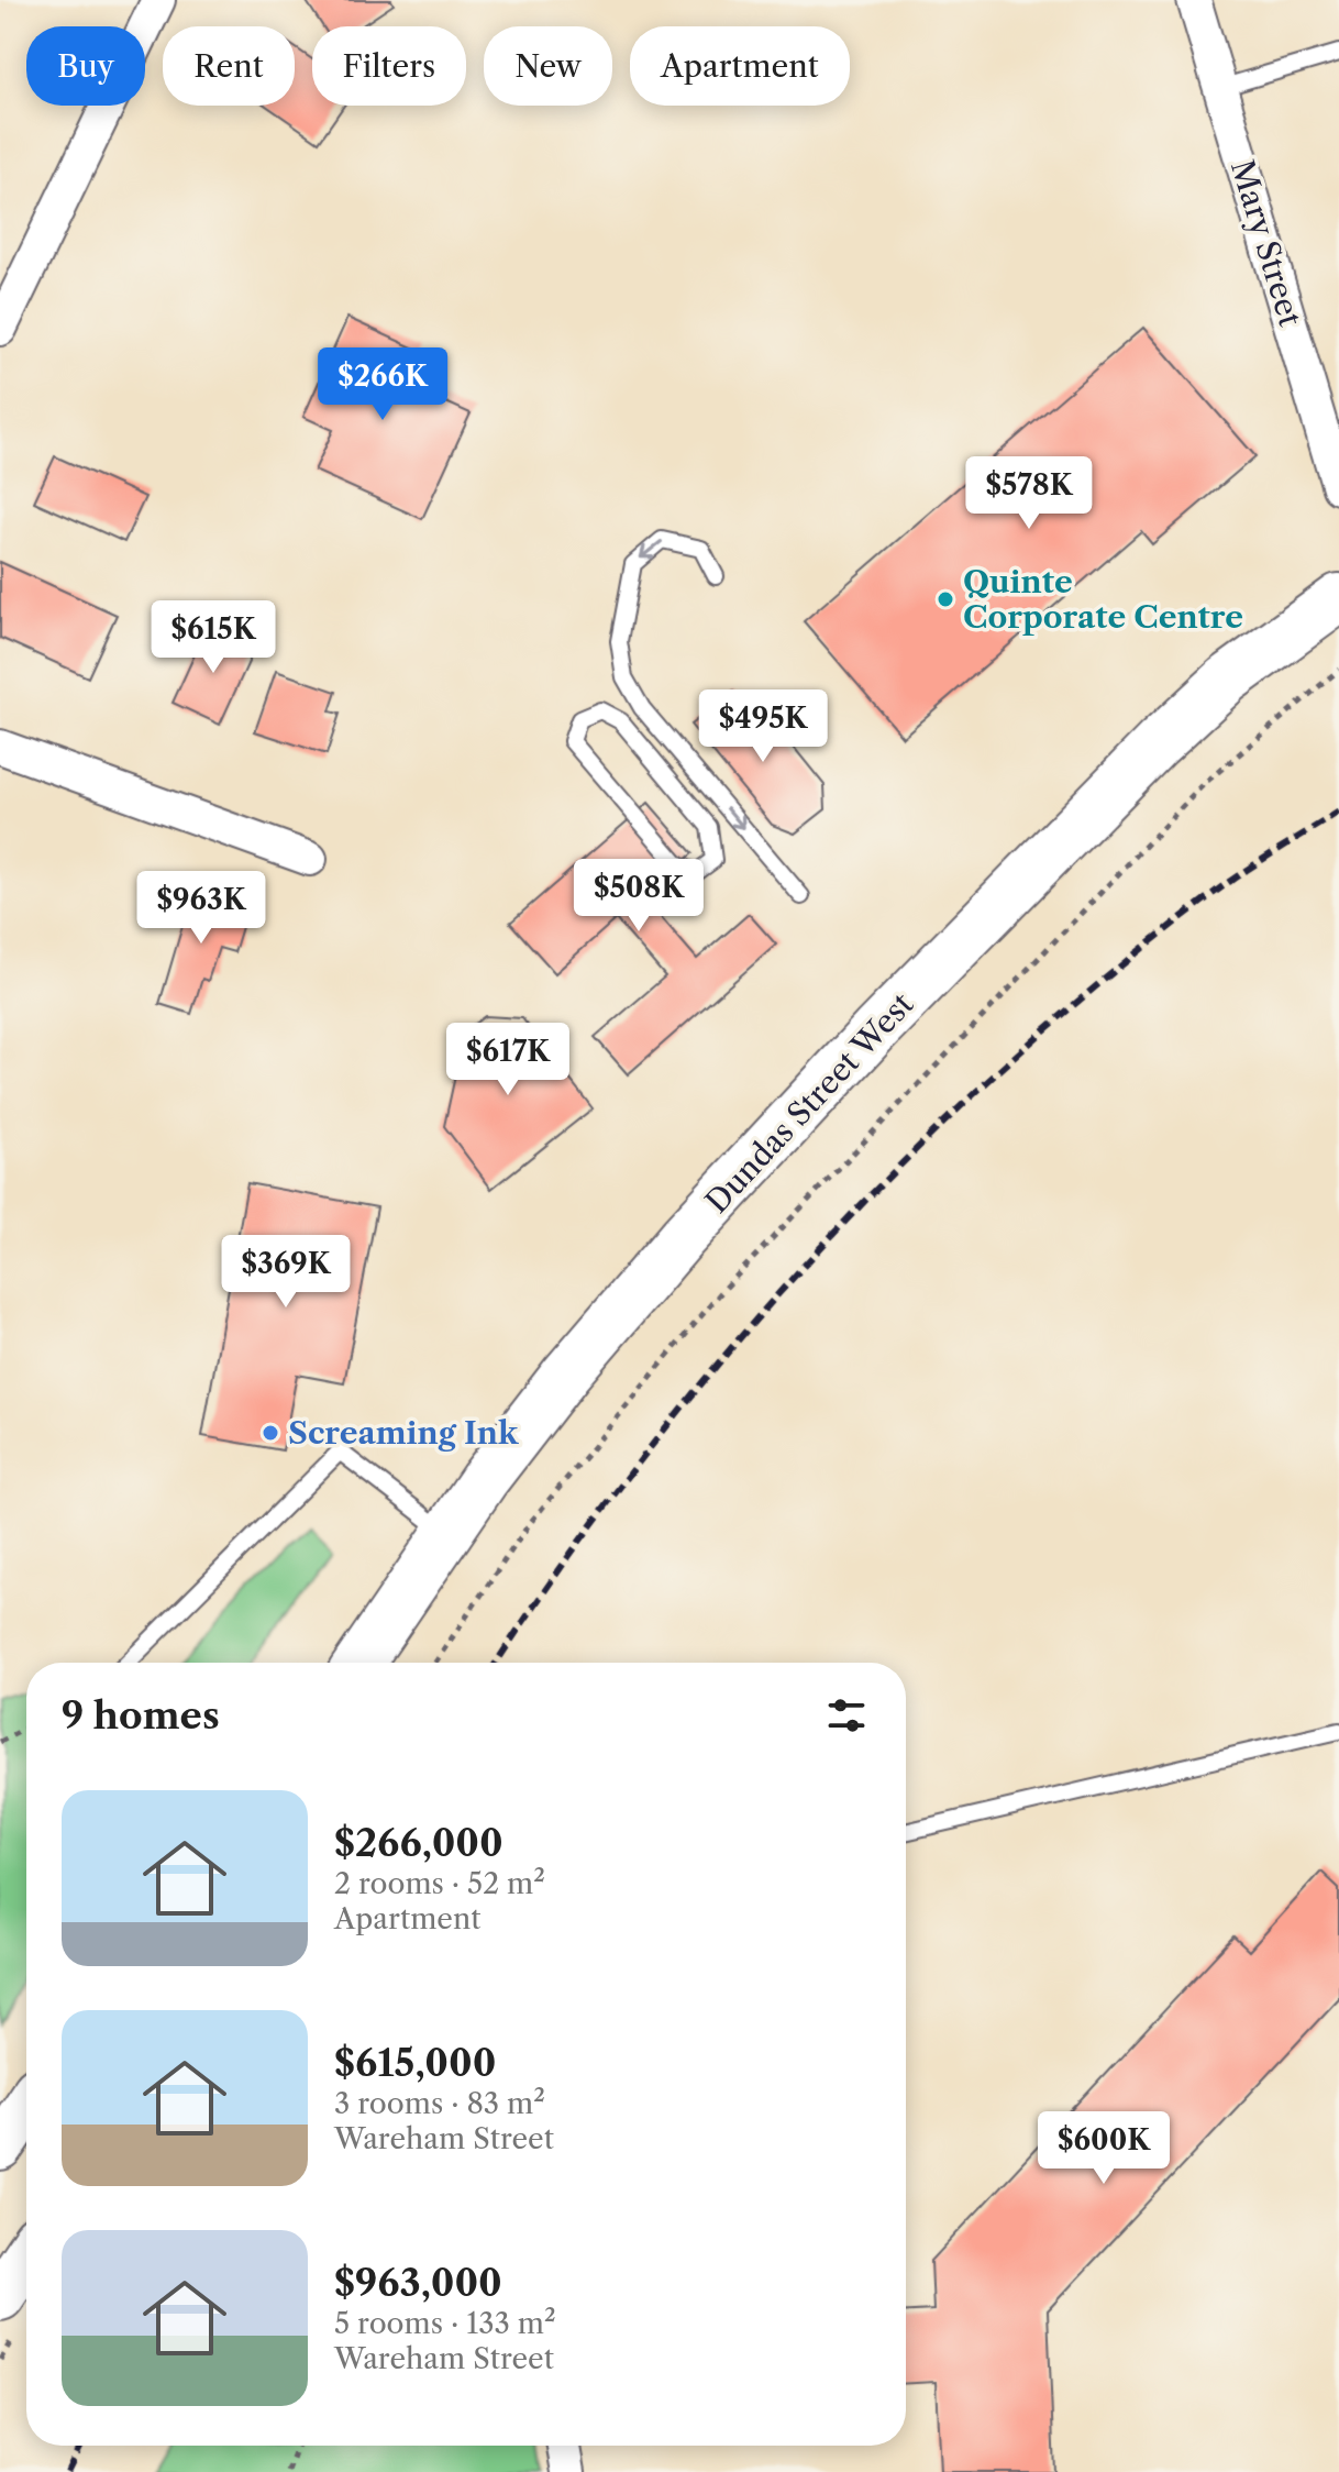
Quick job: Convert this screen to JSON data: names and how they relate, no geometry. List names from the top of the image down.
{
  "streets": {
    "main road": ["Dundas Street West"],
    "street": ["Mary Street"]
  },
  "places": ["Quinte Corporate Centre", "Screaming Ink"],
  "page": {
    "chip": [
      "Buy",
      "Rent",
      "Filters",
      "New",
      "Apartment"
    ],
    "price": [
      "$266K",
      "$578K",
      "$615K",
      "$495K",
      "$508K",
      "$963K",
      "$617K",
      "$369K",
      "$600K"
    ],
    "heading": "9 homes",
    "list": [
      {
        "name": "$266,000",
        "note": "2 rooms · 52 m² · Apartment"
      },
      {
        "name": "$615,000",
        "note": "3 rooms · 83 m² · Wareham Street"
      },
      {
        "name": "$963,000",
        "note": "5 rooms · 133 m² · Wareham Street"
      }
    ]
  }
}
